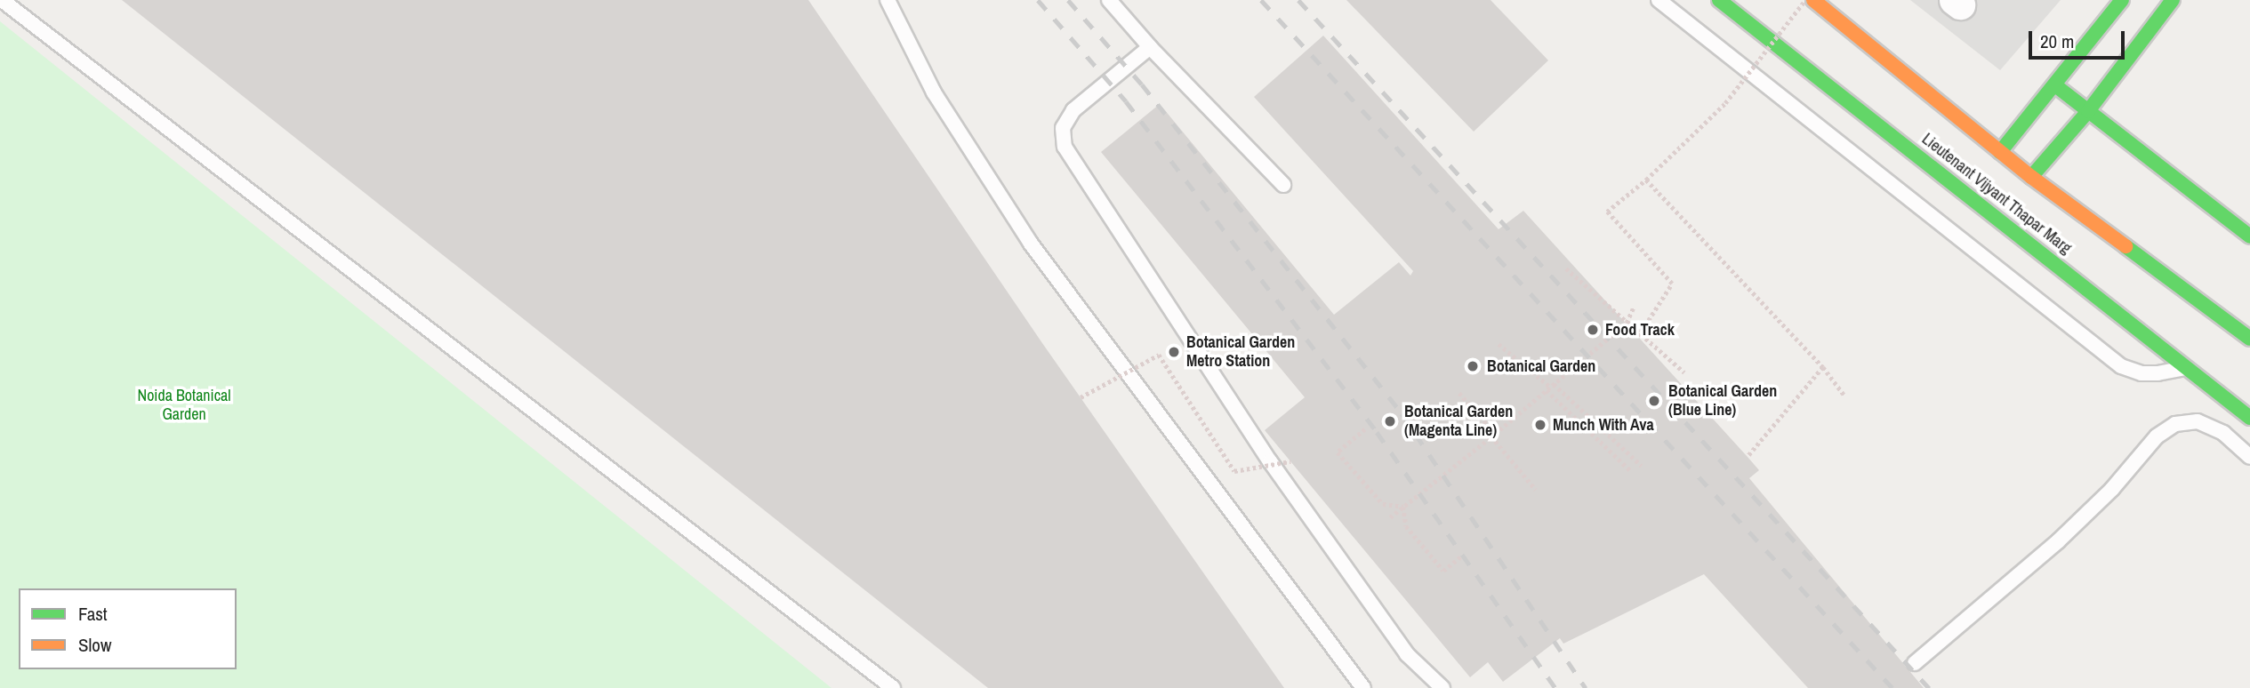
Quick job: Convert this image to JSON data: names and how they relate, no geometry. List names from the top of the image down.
{
  "streets": {
    "main road": ["Lieutenant Vijyant Thapar Marg"]
  },
  "parks": ["Noida Botanical Garden"],
  "places": [
    "Food Track",
    "Botanical Garden Metro Station",
    "Botanical Garden",
    "Botanical Garden (Blue Line)",
    "Botanical Garden (Magenta Line)",
    "Munch With Ava"
  ],
  "legend": ["Fast", "Slow"],
  "scale_bar": "20 m"
}
